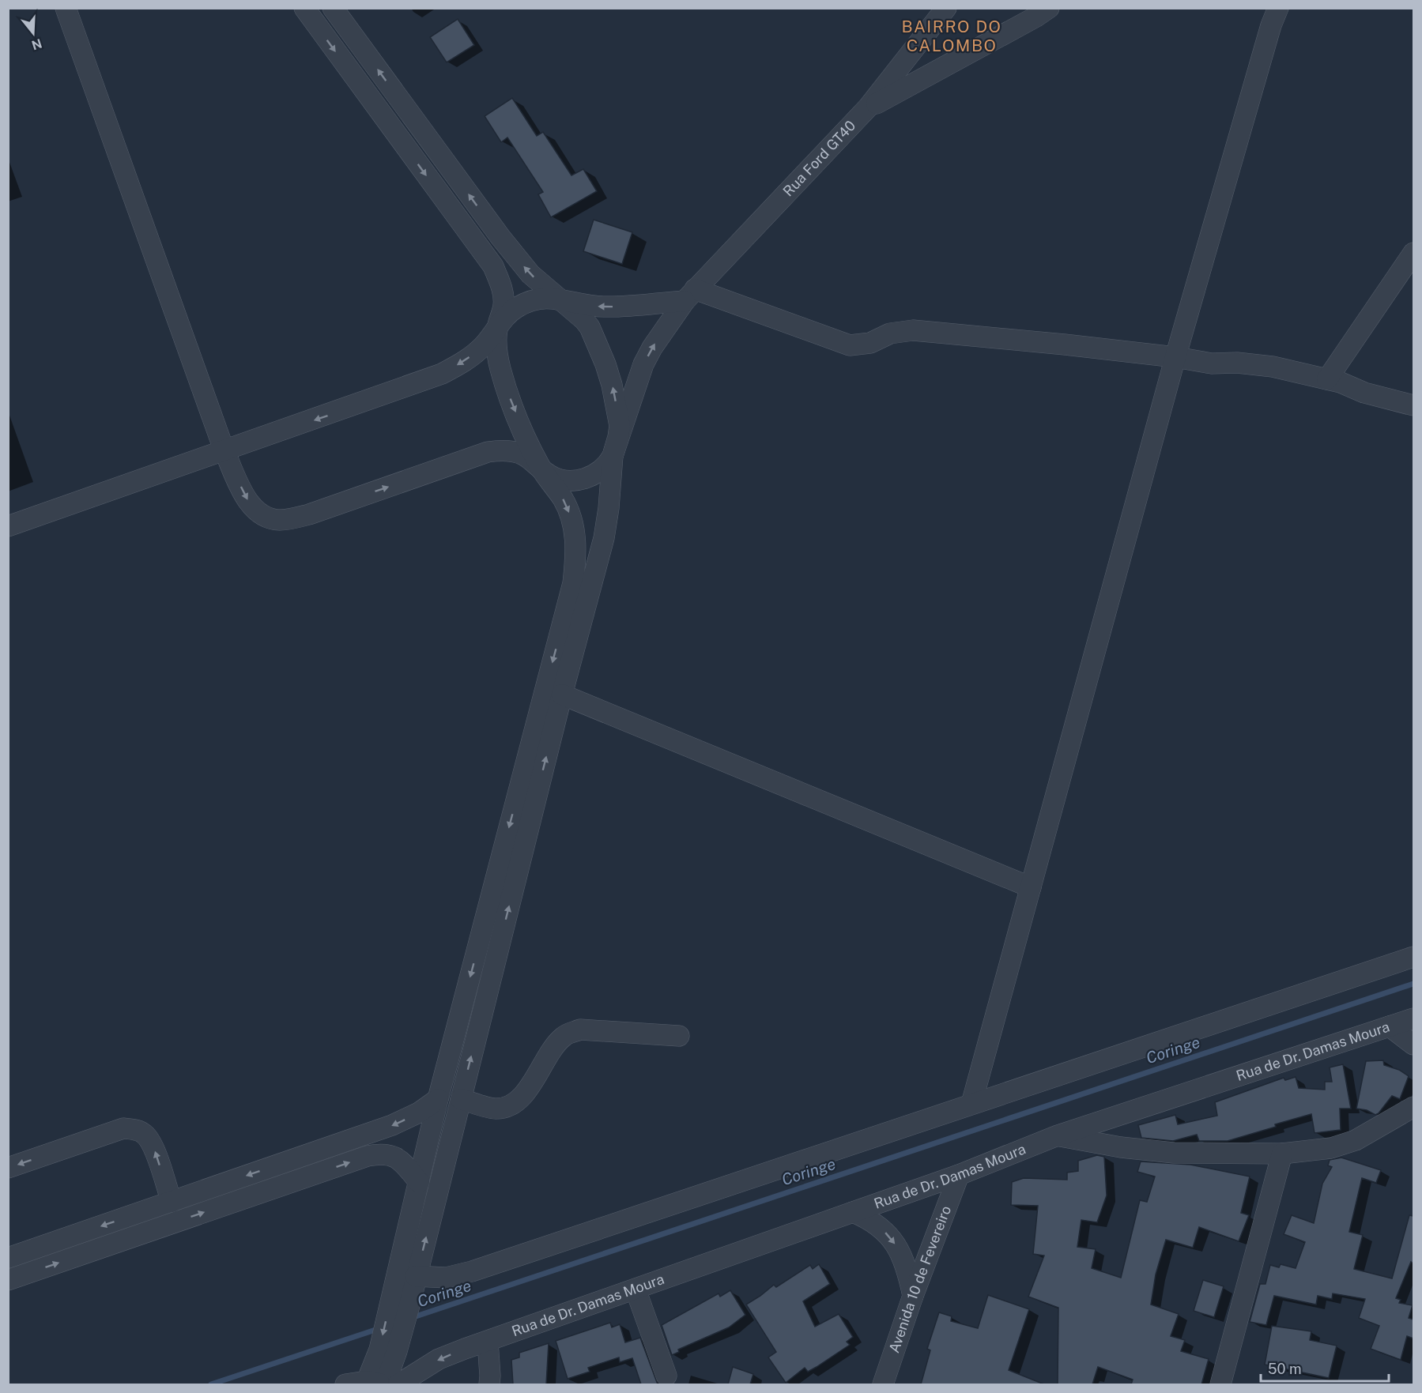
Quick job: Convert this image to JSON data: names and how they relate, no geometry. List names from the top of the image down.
{
  "streets": {
    "street": ["Rua Ford GT40", "Rua de Dr. Damas Moura", "Avenida 10 de Fevereiro"]
  },
  "crossings": [
    ["Rua de Dr. Damas Moura", "Avenida 10 de Fevereiro"]
  ],
  "districts": ["BAIRRO DO CALOMBO"],
  "water": ["Coringe"],
  "scale_bar": "50 m",
  "north": "bottom"
}
